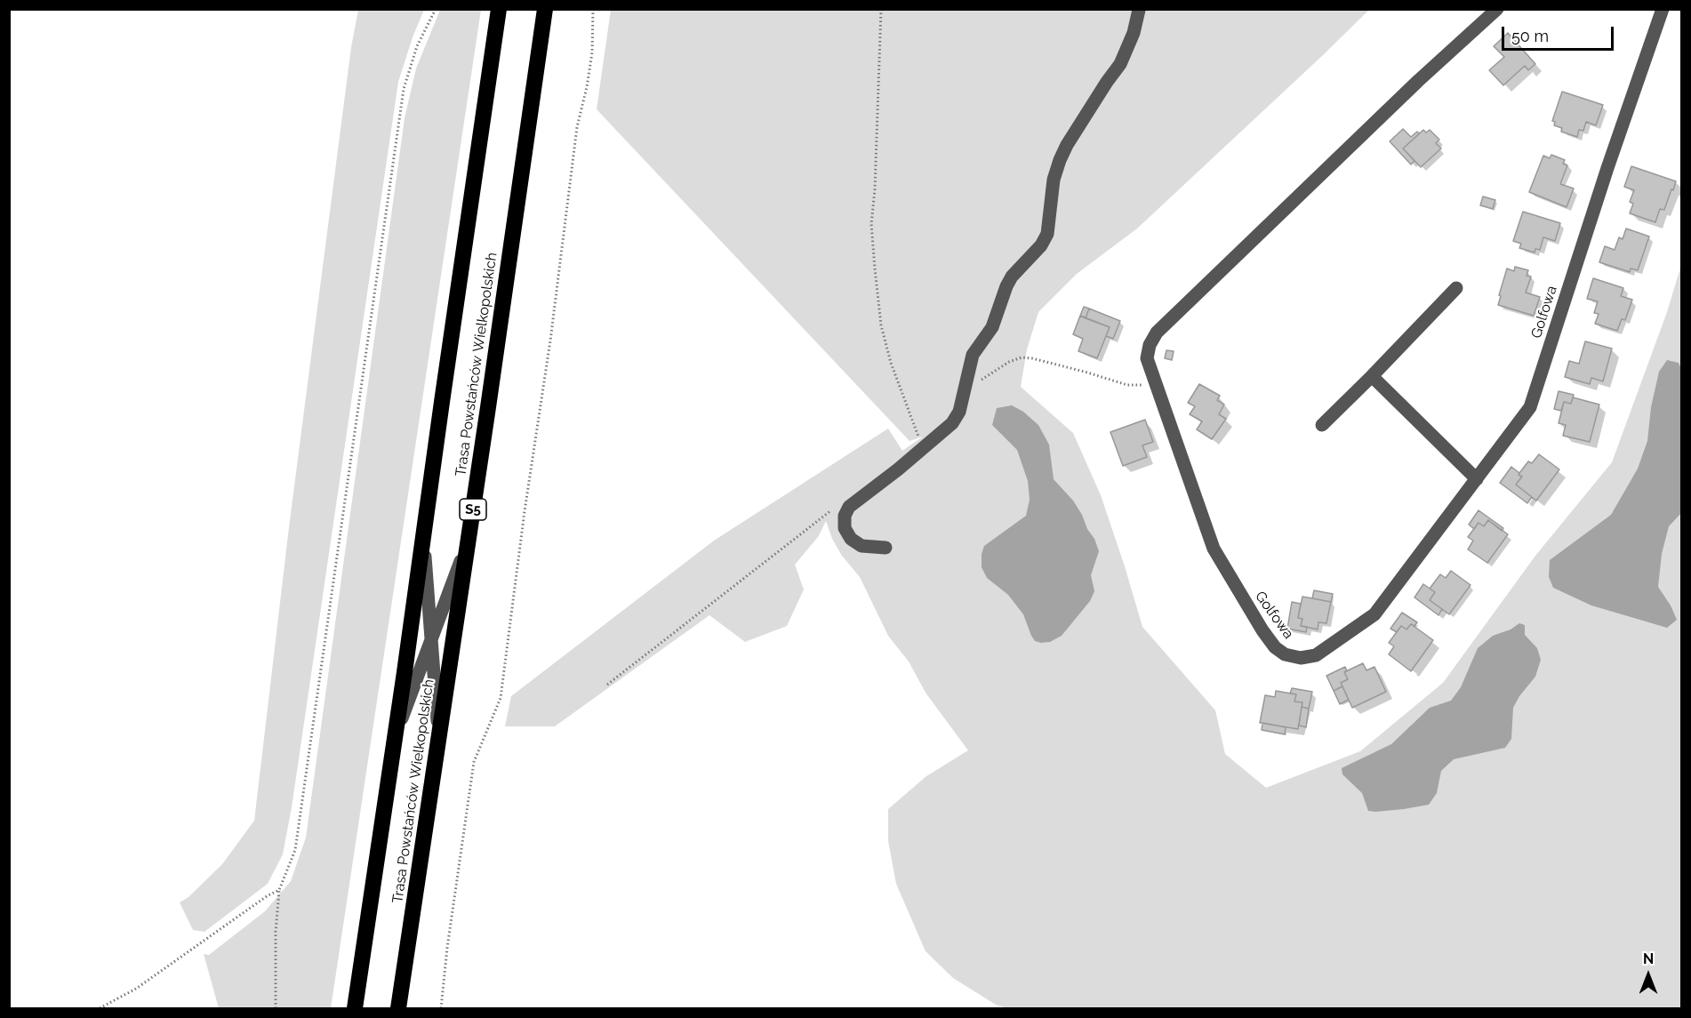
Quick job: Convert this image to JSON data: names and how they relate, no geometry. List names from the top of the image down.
{
  "streets": {
    "highway": ["Trasa Powstańców Wielkopolskich", "S5"],
    "lane": ["Golfowa"]
  },
  "scale_bar": "50 m",
  "north": "top"
}
